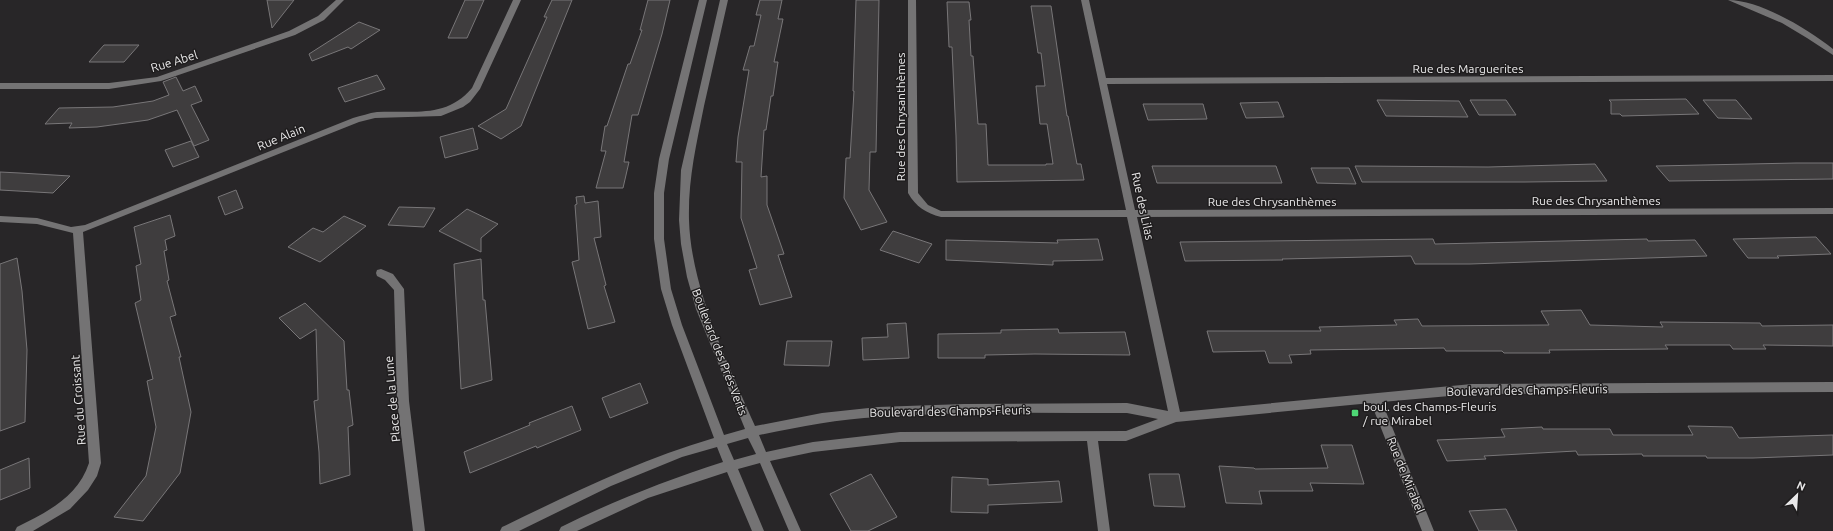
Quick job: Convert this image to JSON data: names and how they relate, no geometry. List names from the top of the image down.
{
  "streets": {
    "street": [
      "Rue Abel",
      "Rue des Marguerites",
      "Rue des Chrysanthèmes",
      "Rue Alain",
      "Rue des Lilas",
      "Boulevard des Prés-Verts",
      "Boulevard des Champs-Fleuris",
      "Place de la Lune",
      "Rue du Croissant",
      "Rue de Mirabel"
    ]
  },
  "crossings": [
    ["Rue des Marguerites", "Rue des Lilas"],
    ["Rue des Chrysanthèmes", "Rue des Lilas"],
    ["Rue Alain", "Rue du Croissant"],
    ["Rue des Lilas", "Boulevard des Champs-Fleuris"],
    ["Boulevard des Prés-Verts", "Boulevard des Champs-Fleuris"],
    ["Boulevard des Champs-Fleuris", "Rue de Mirabel"]
  ],
  "places": {
    "transit": ["boul. des Champs-Fleuris / rue Mirabel"]
  },
  "north": "top right"
}
